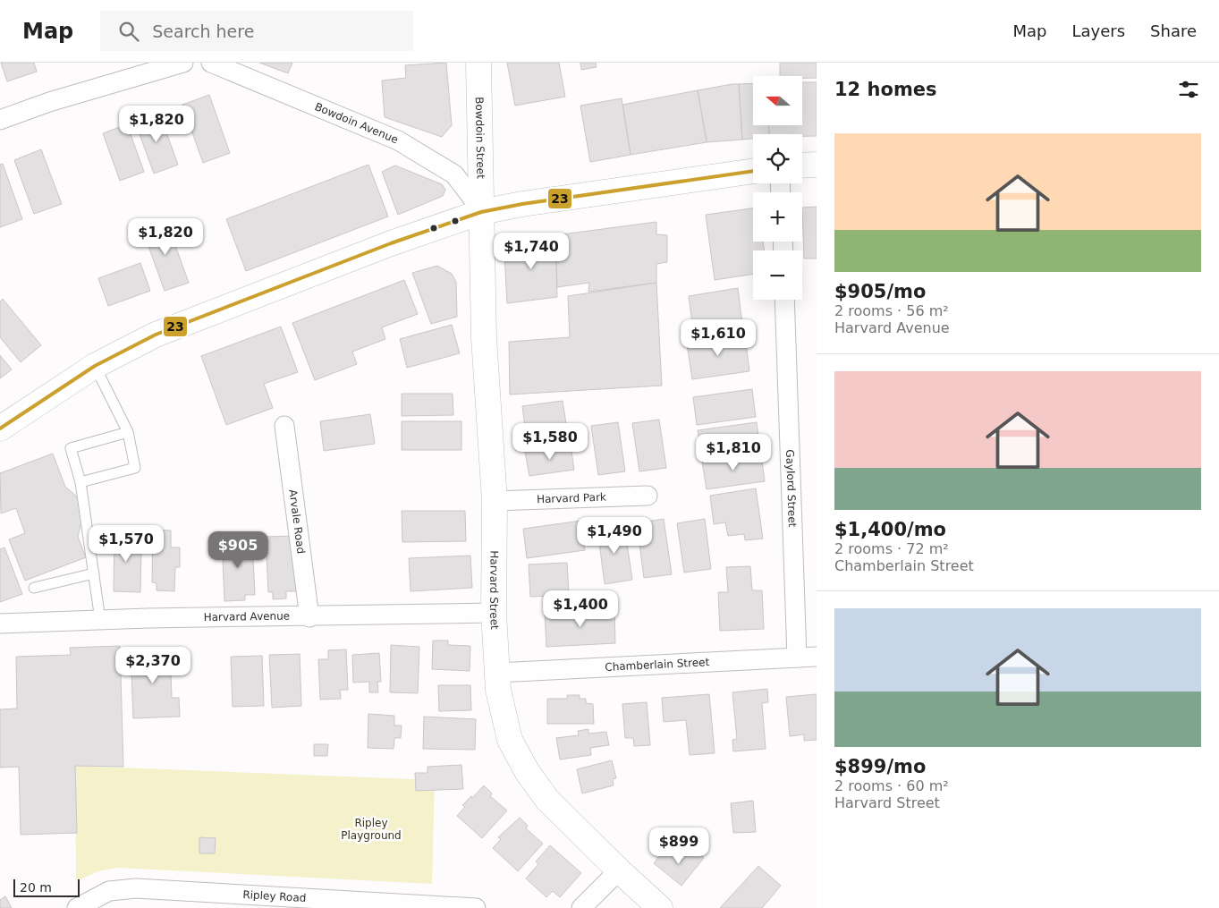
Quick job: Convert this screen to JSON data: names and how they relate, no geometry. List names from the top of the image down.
{
  "streets": {
    "main road": ["Bowdoin Street", "Harvard Street"],
    "street": [
      "Bowdoin Avenue",
      "Gaylord Street",
      "Harvard Park",
      "Arvale Road",
      "Harvard Avenue",
      "Chamberlain Street",
      "Ripley Road"
    ]
  },
  "crossings": [
    ["Bowdoin Avenue", "Bowdoin Street"],
    ["Bowdoin Avenue", "Harvard Street"],
    ["Bowdoin Street", "Harvard Street"],
    ["Gaylord Street", "Chamberlain Street"],
    ["Harvard Park", "Harvard Street"],
    ["Arvale Road", "Harvard Avenue"],
    ["Harvard Street", "Harvard Avenue"],
    ["Harvard Street", "Chamberlain Street"]
  ],
  "parks": ["Ripley Playground"],
  "lines": ["transit line 23"],
  "scale_bar": "20 m",
  "north": "left",
  "page": {
    "header": "Map",
    "search": "Search here",
    "nav": ["Map", "Layers", "Share"],
    "heading": "12 homes",
    "map_buttons": ["+", "−"],
    "price": [
      "$1,820",
      "$1,820",
      "$1,740",
      "$1,610",
      "$1,580",
      "$1,810",
      "$1,490",
      "$1,570",
      "$905",
      "$1,400",
      "$2,370",
      "$899"
    ],
    "list": [
      {
        "name": "$905/mo",
        "note": "2 rooms · 56 m² · Harvard Avenue"
      },
      {
        "name": "$1,400/mo",
        "note": "2 rooms · 72 m² · Chamberlain Street"
      },
      {
        "name": "$899/mo",
        "note": "2 rooms · 60 m² · Harvard Street"
      }
    ],
    "scale": "20 m"
  }
}
